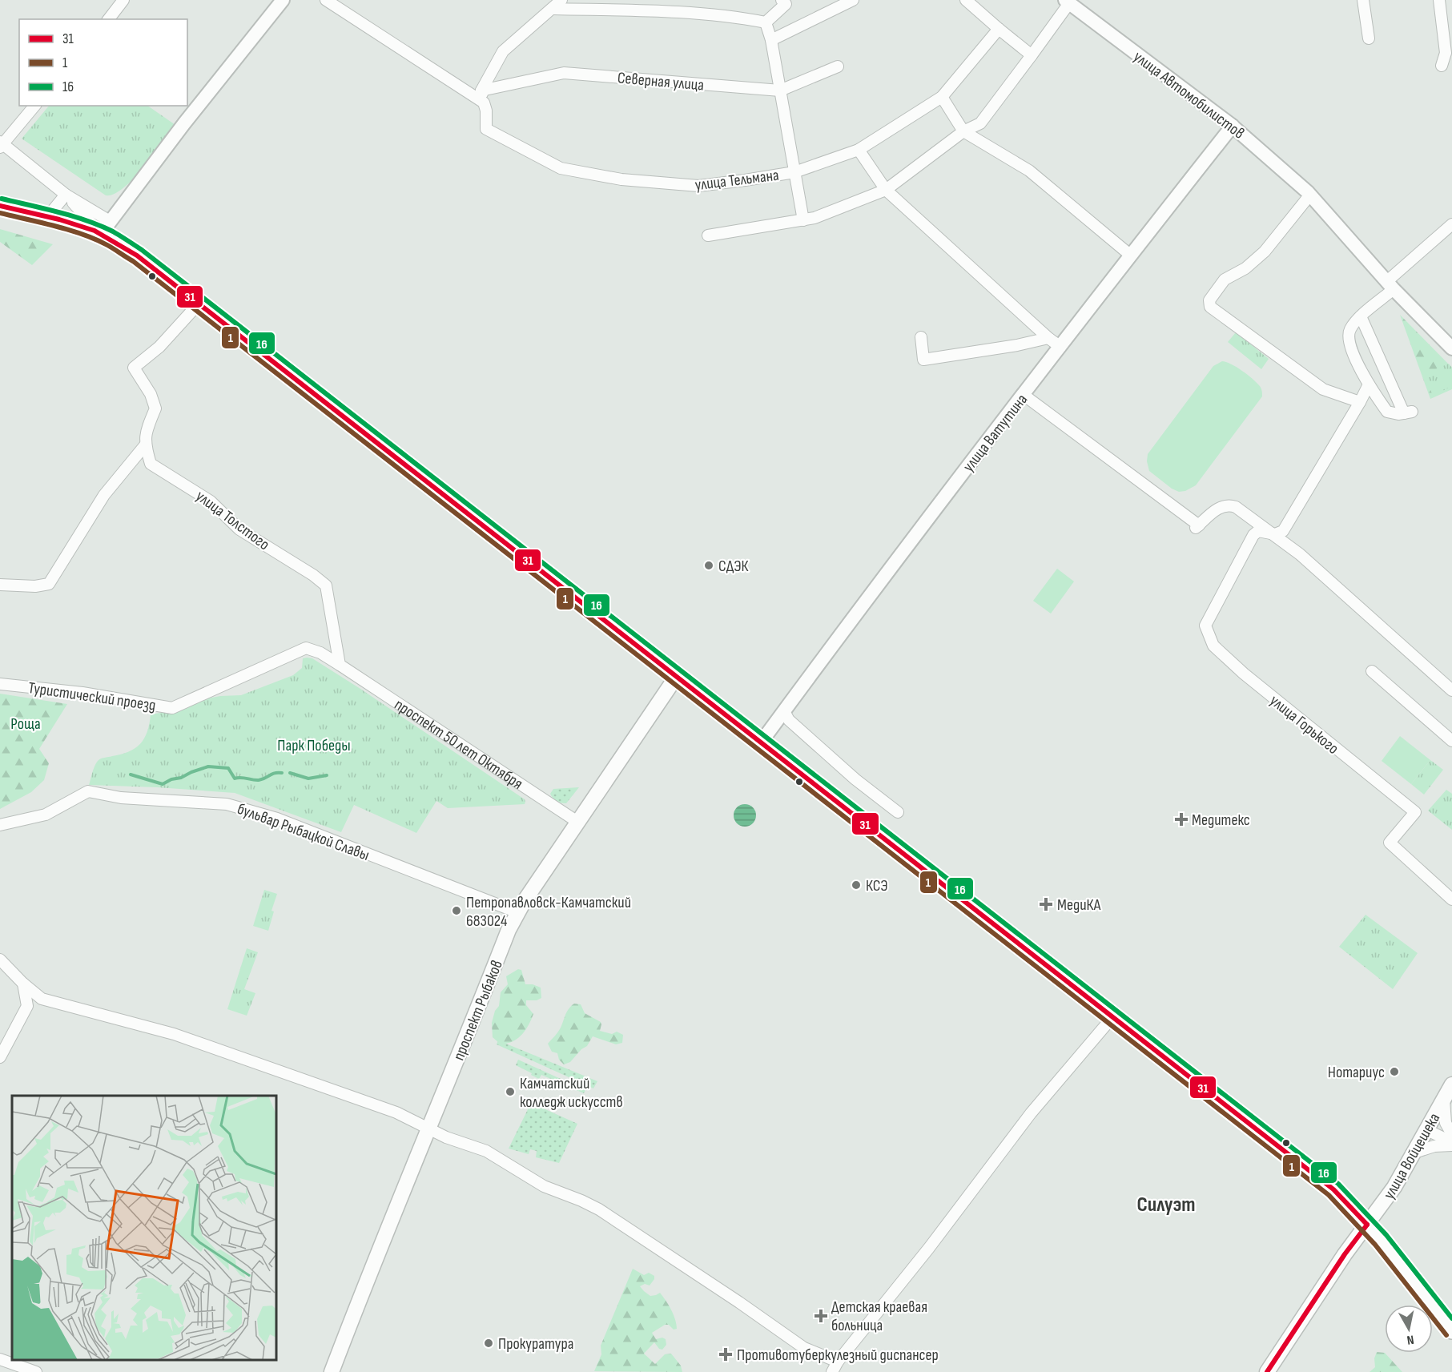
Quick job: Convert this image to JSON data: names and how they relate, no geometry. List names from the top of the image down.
{
  "streets": {
    "main road": ["проспект Рыбаков", "улица Войцешека"],
    "street": [
      "Северная улица",
      "улица Автомобилистов",
      "улица Тельмана",
      "улица Ватутина",
      "улица Толстого",
      "Туристический проезд",
      "улица Горького",
      "проспект 50 лет Октября",
      "бульвар Рыбацкой Славы"
    ]
  },
  "crossings": [
    ["улица Автомобилистов", "улица Ватутина"],
    ["улица Толстого", "проспект 50 лет Октября"],
    ["Туристический проезд", "проспект 50 лет Октября"],
    ["проспект 50 лет Октября", "проспект Рыбаков"],
    ["бульвар Рыбацкой Славы", "проспект Рыбаков"]
  ],
  "districts": ["Силуэт"],
  "parks": ["Роща", "Парк Победы"],
  "places": {
    "other": [
      "СДЭК",
      "КСЭ",
      "Петропавловск-Камчатский 683024",
      "Нотариус",
      "Камчатский колледж искусств",
      "Прокуратура"
    ],
    "health": [
      "Медитекс",
      "МедиКА",
      "Детская краевая больница",
      "Противотуберкулезный диспансер"
    ]
  },
  "lines": ["transit line 16", "transit line 31", "transit line 1"],
  "legend": ["31", "1", "16"],
  "north": "bottom"
}
